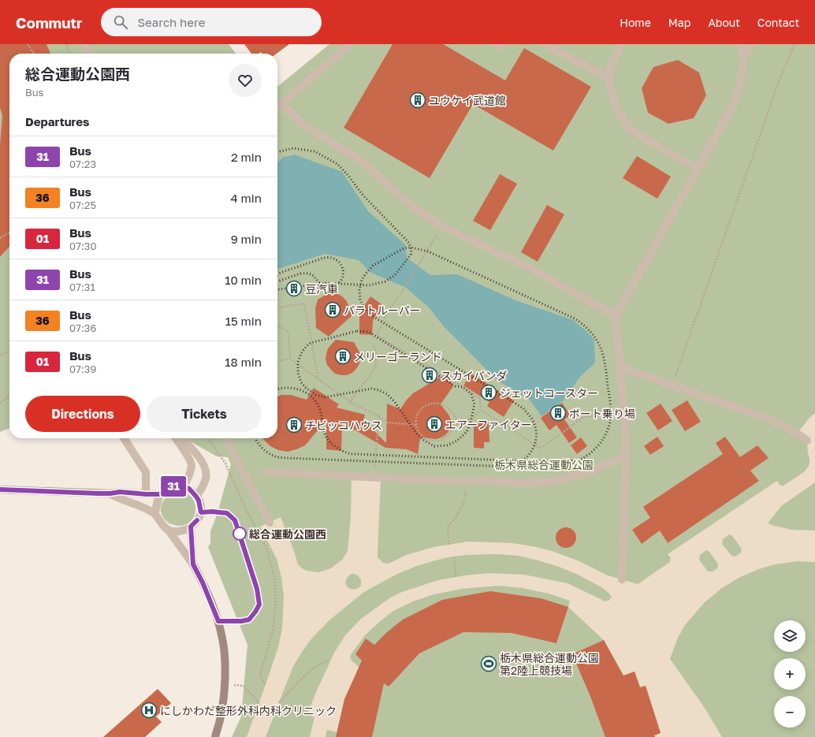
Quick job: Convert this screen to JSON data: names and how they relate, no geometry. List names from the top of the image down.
{
  "parks": ["栃木県総合運動公園"],
  "places": {
    "building": [
      "ユウケイ武道館",
      "豆汽車",
      "パラトルーパー",
      "メリーゴーランド",
      "スカイパンダ",
      "ジェットコースター",
      "ボート乗り場",
      "エアーファイター",
      "チビッコハウス"
    ],
    "other": ["総合運動公園西"],
    "sports": ["栃木県総合運動公園 第2陸上競技場"],
    "hospital": ["にしかわだ整形外科内科クリニック"]
  },
  "lines": ["bus line 31"],
  "page": {
    "header": "Commutr",
    "search": "Search here",
    "nav": [
      "Home",
      "Map",
      "About",
      "Contact"
    ],
    "on_map": "31",
    "heading": [
      ["総合運動公園西", "Bus"],
      "Departures"
    ],
    "list": [
      {
        "mark": "31",
        "name": "Bus",
        "note": "07:23",
        "value": "2 min"
      },
      {
        "mark": "36",
        "name": "Bus",
        "note": "07:25",
        "value": "4 min"
      },
      {
        "mark": "01",
        "name": "Bus",
        "note": "07:30",
        "value": "9 min"
      },
      {
        "mark": "31",
        "name": "Bus",
        "note": "07:31",
        "value": "10 min"
      },
      {
        "mark": "36",
        "name": "Bus",
        "note": "07:36",
        "value": "15 min"
      },
      {
        "mark": "01",
        "name": "Bus",
        "note": "07:39",
        "value": "18 min"
      }
    ],
    "buttons": ["Directions", "Tickets"],
    "map_buttons": ["+", "−"]
  }
}
